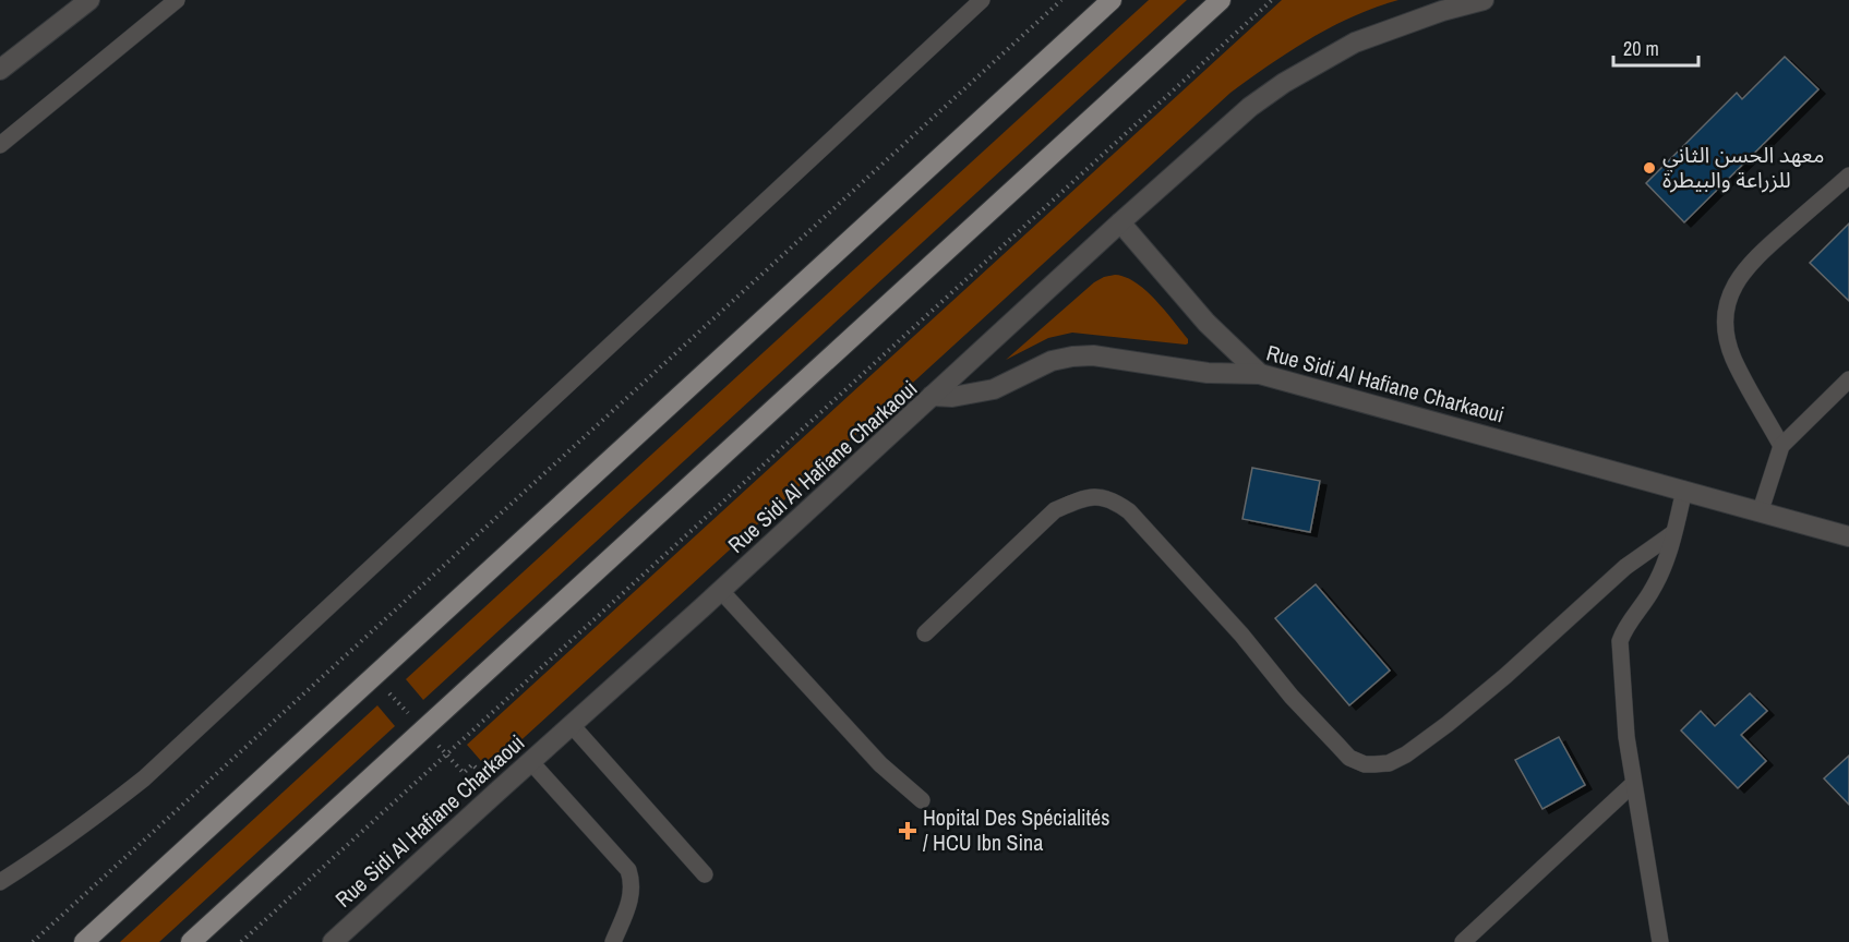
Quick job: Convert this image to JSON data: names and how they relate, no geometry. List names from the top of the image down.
{
  "streets": {
    "street": ["Rue Sidi Al Hafiane Charkaoui"]
  },
  "places": {
    "other": ["معهد الحسن الثاني للزراعة والبيطرة"],
    "health": ["Hopital Des Spécialités / HCU Ibn Sina"]
  },
  "scale_bar": "20 m"
}
